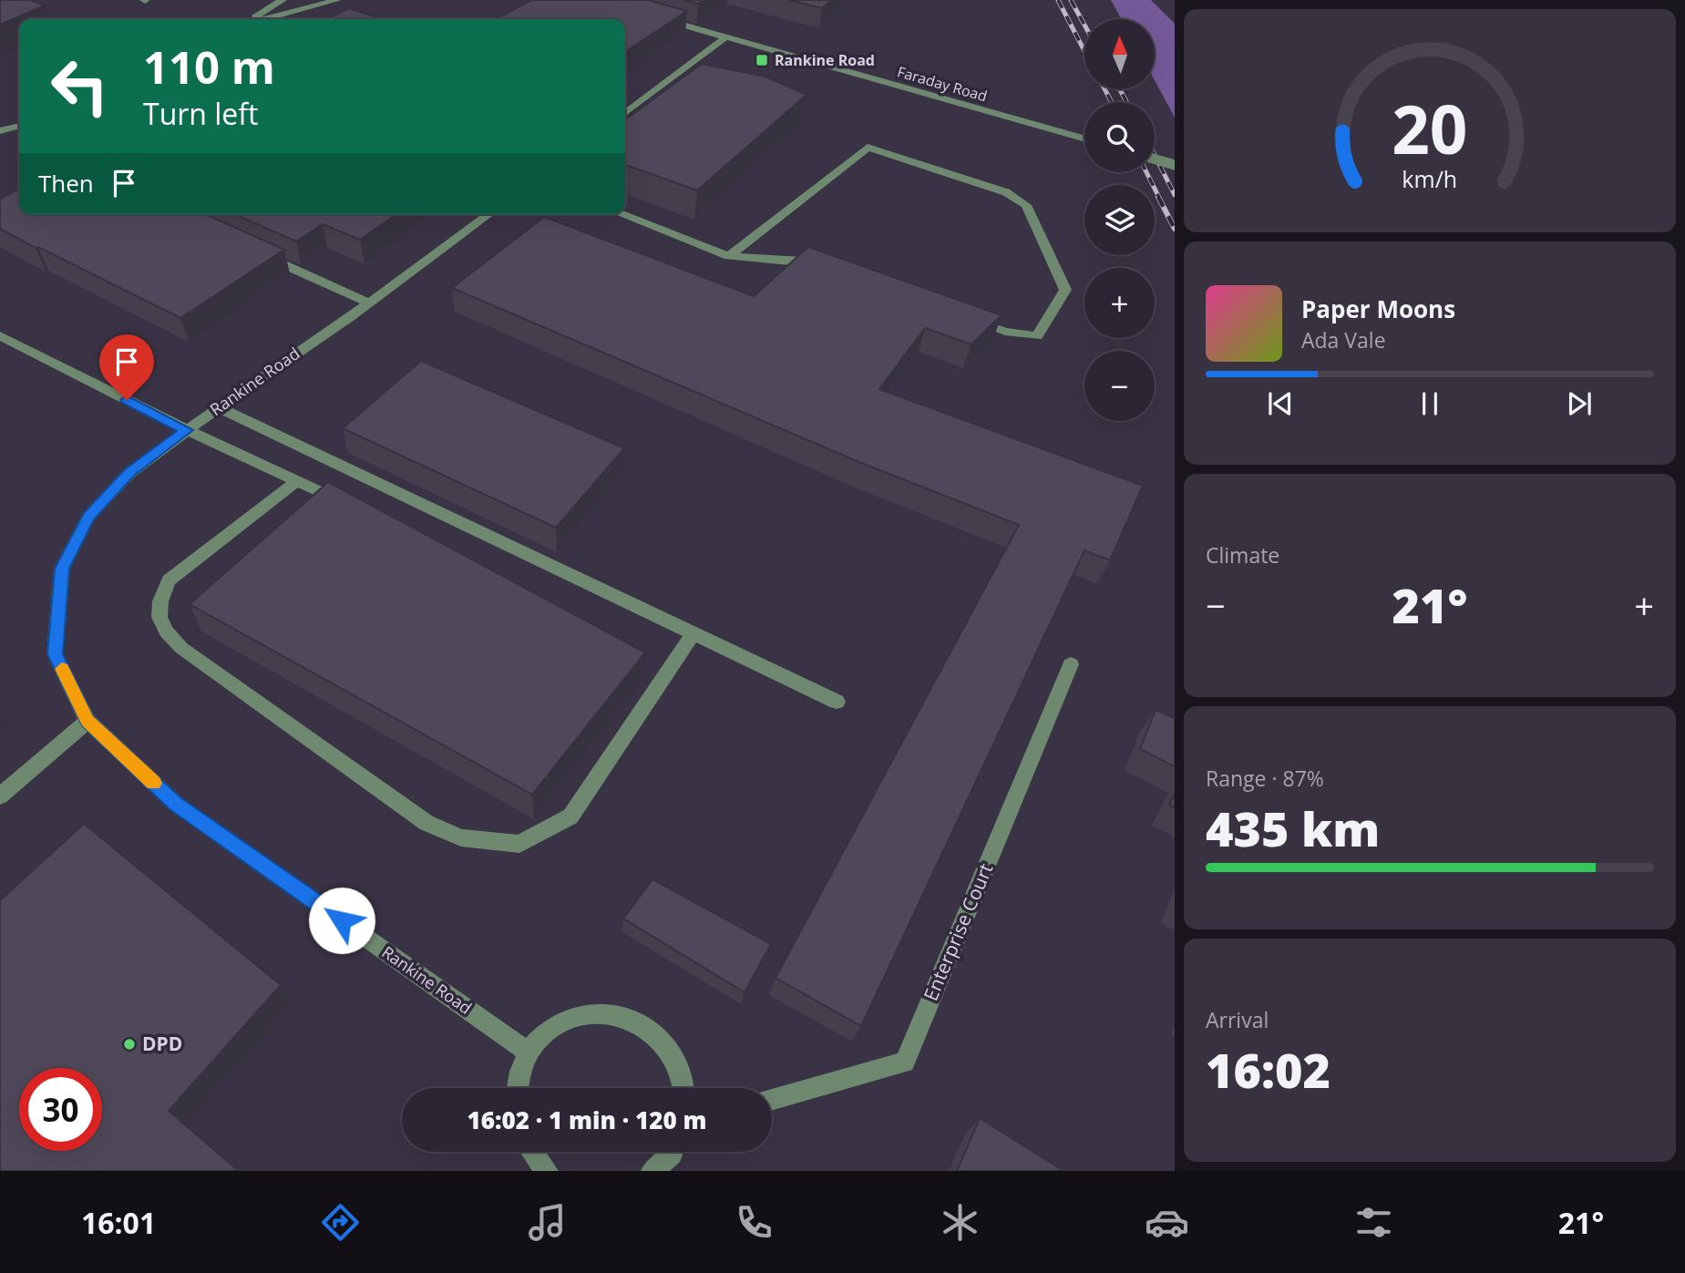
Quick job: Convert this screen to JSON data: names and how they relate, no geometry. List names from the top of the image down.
{
  "streets": {
    "street": ["Faraday Road", "Rankine Road", "Enterprise Court"]
  },
  "places": {
    "transit": ["Rankine Road"],
    "other": ["DPD"]
  },
  "north": "top",
  "page": {
    "map_buttons": ["+", "−"],
    "turn": ["110 m", "Turn left"],
    "then": "Then",
    "song": ["Paper Moons", "Ada Vale"],
    "tile": [
      "Climate",
      ["Range · 87%", "435 km"],
      ["Arrival", "16:02"]
    ],
    "heat": ["−", "21°", "+"],
    "limit": "30",
    "trip": "16:02 · 1 min · 120 m",
    "tabs": ["16:01", "21°"],
    "gauge": ["20", "km/h"]
  }
}
